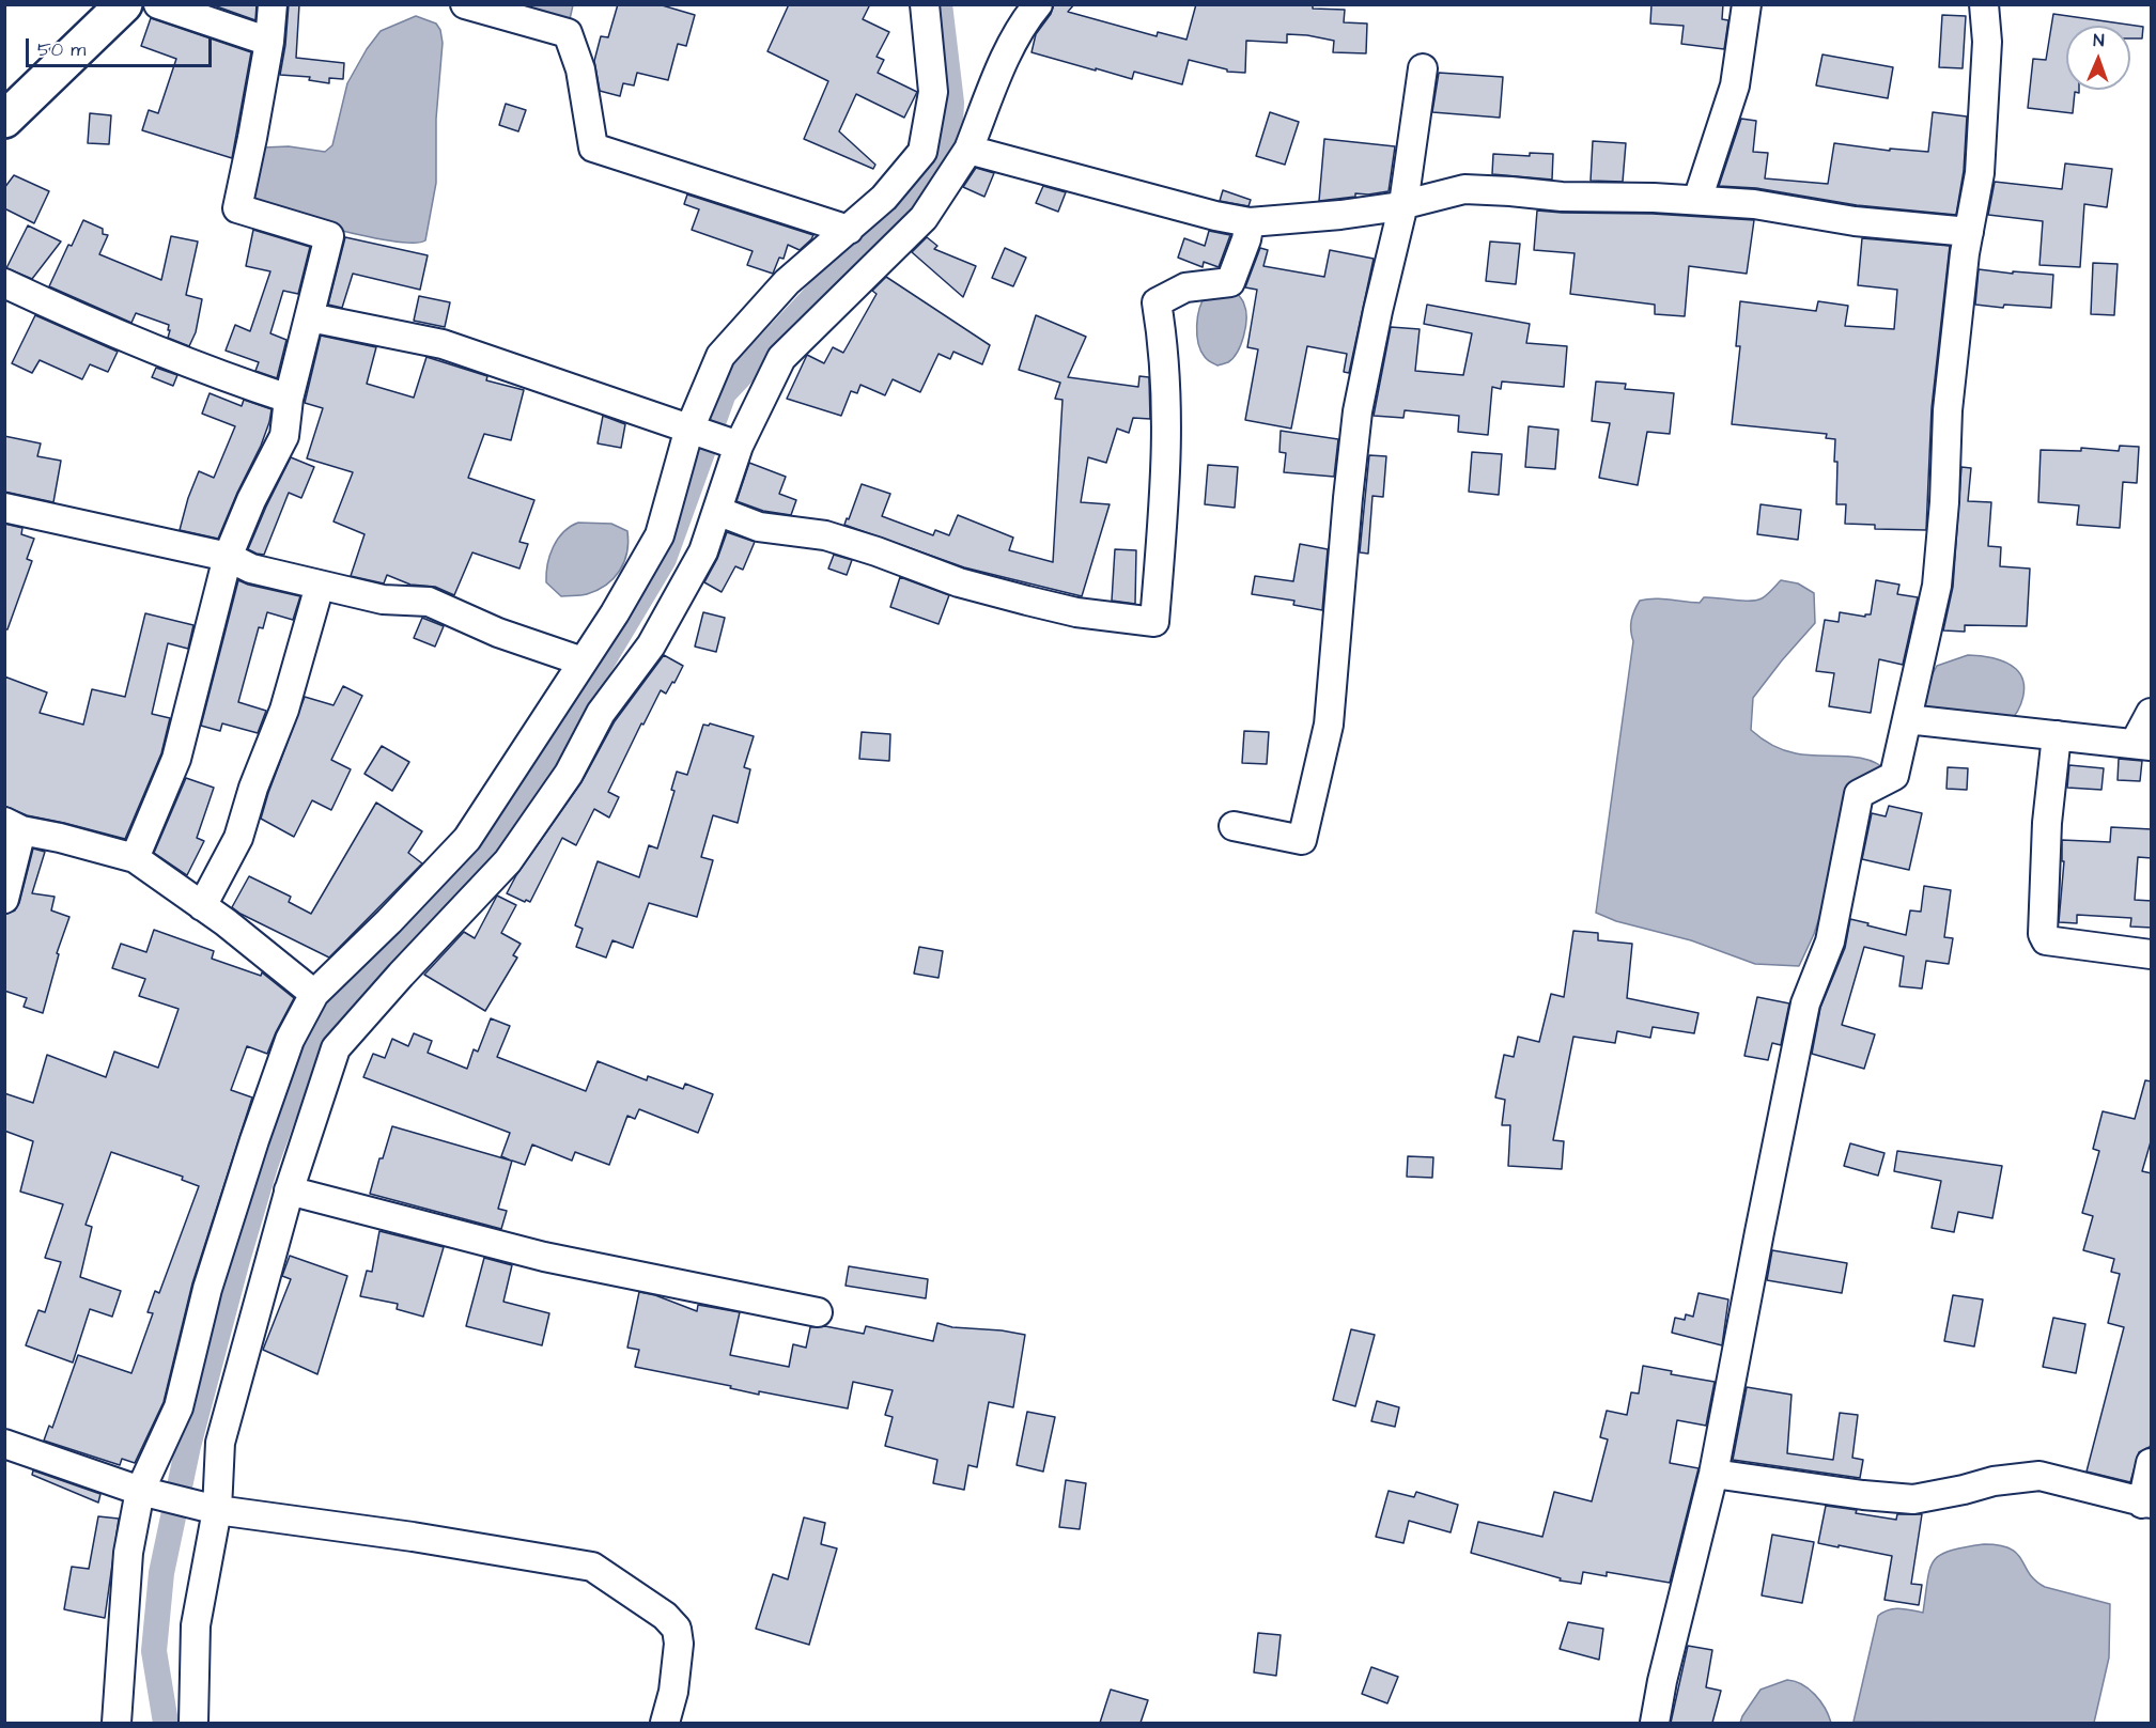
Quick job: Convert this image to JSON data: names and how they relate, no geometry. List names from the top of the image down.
{
  "scale_bar": "50 m",
  "north": "top"
}
